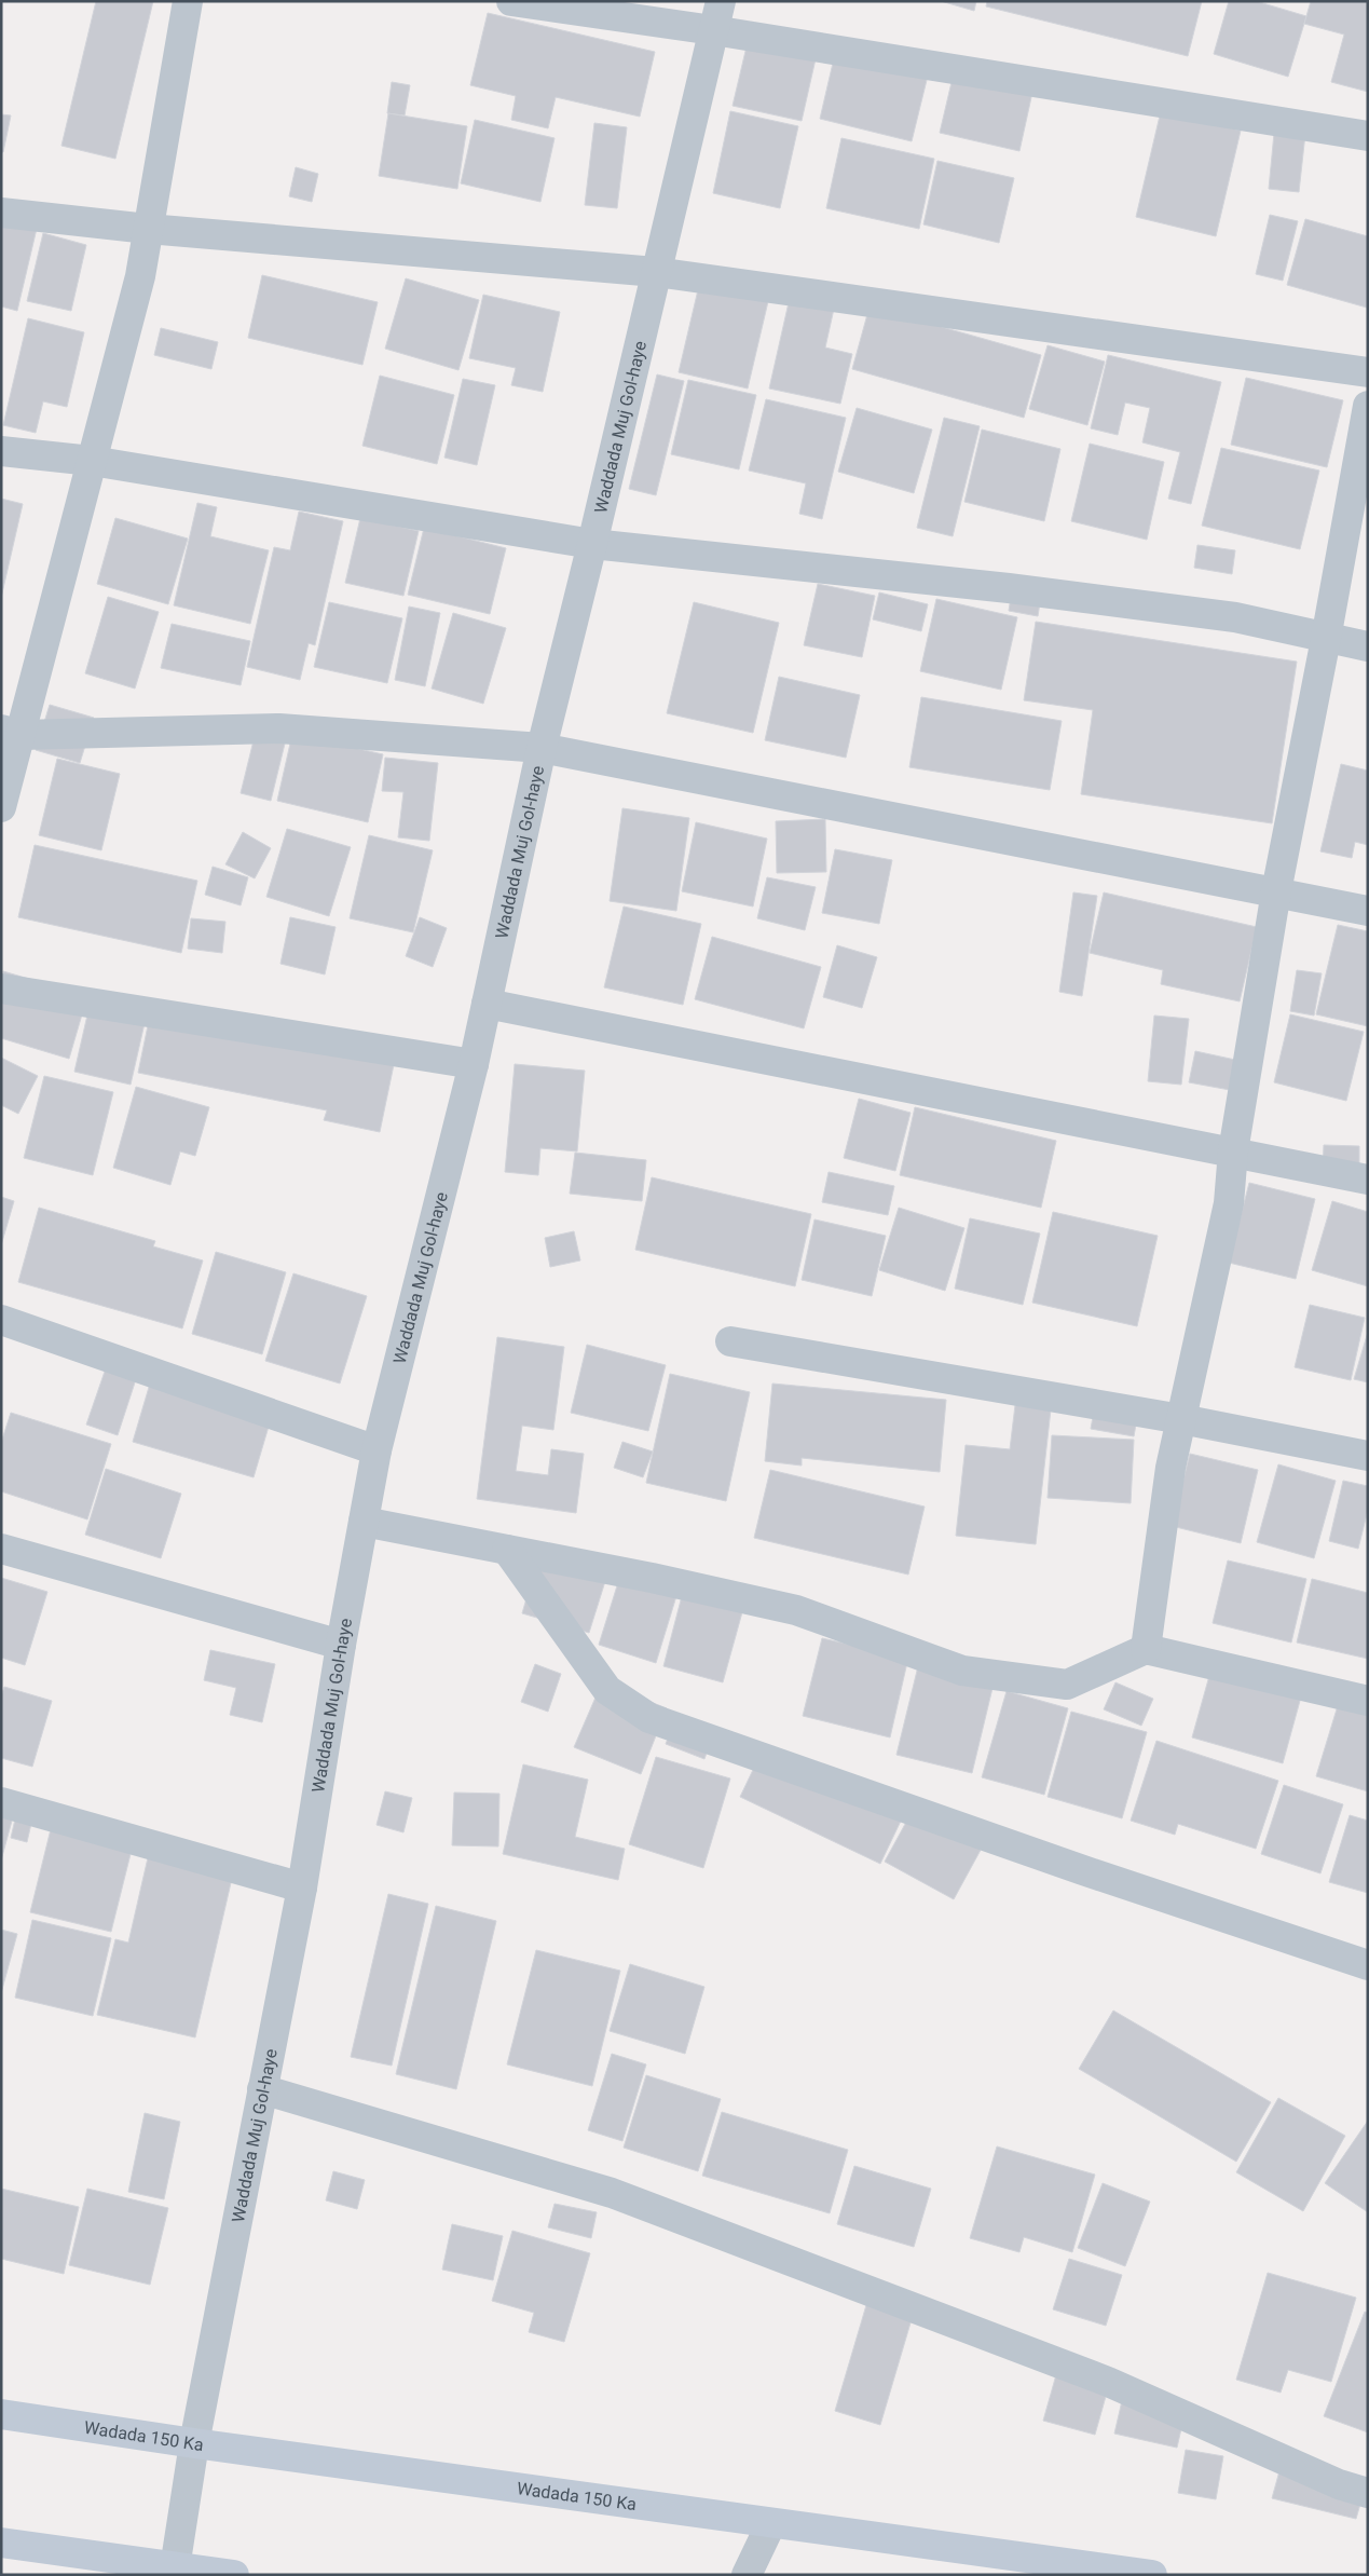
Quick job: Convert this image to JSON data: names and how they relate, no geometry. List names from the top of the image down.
{
  "streets": {
    "street": ["Waddada Muj Gol-haye", "Wadada 150 Ka"]
  },
  "crossings": [
    ["Waddada Muj Gol-haye", "Wadada 150 Ka"]
  ]
}
